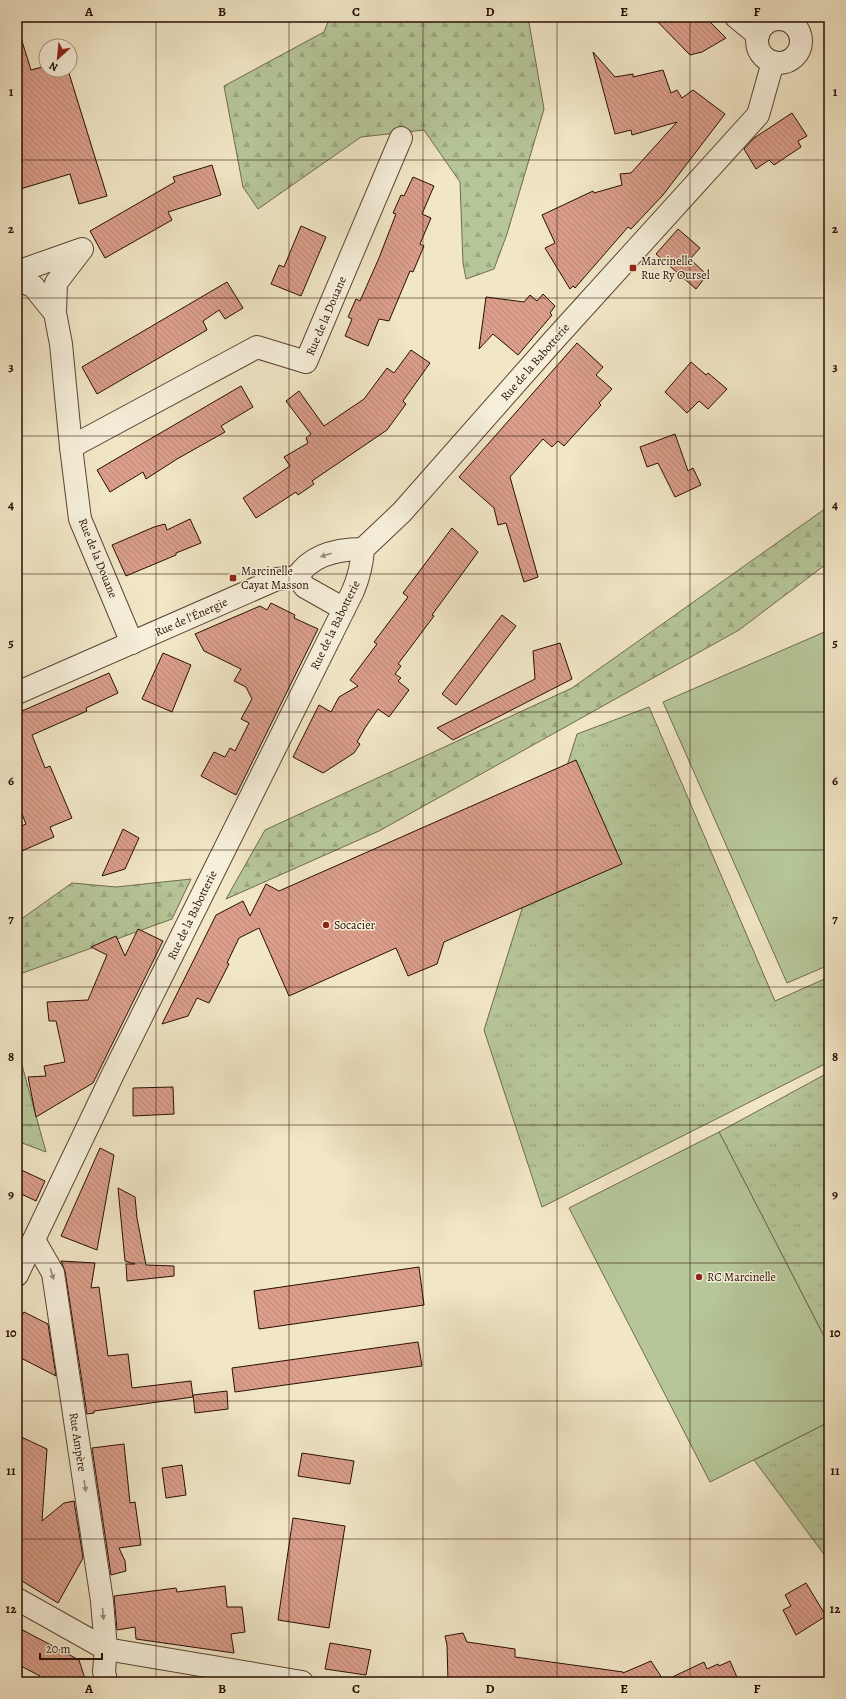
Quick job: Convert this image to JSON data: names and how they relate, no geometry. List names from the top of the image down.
{
  "streets": {
    "street": [
      "Rue de la Douane",
      "Rue de la Babotterie",
      "Rue de l'Énergie",
      "Rue Ampère"
    ]
  },
  "crossings": [
    ["Rue de la Douane", "Rue de l'Énergie"],
    ["Rue de la Babotterie", "Rue Ampère"]
  ],
  "one_way": ["Rue Ampère"],
  "places": {
    "transit": ["Marcinelle Rue Ry Oursel", "Marcinelle Cayat Masson"],
    "other": ["Socacier", "RC Marcinelle"]
  },
  "scale_bar": "20 m",
  "north": "bottom left",
  "grid": {
    "columns": [
      "A",
      "B",
      "C",
      "D",
      "E",
      "F"
    ],
    "rows": [
      "1",
      "2",
      "3",
      "4",
      "5",
      "6",
      "7",
      "8",
      "9",
      "10",
      "11",
      "12"
    ]
  }
}
